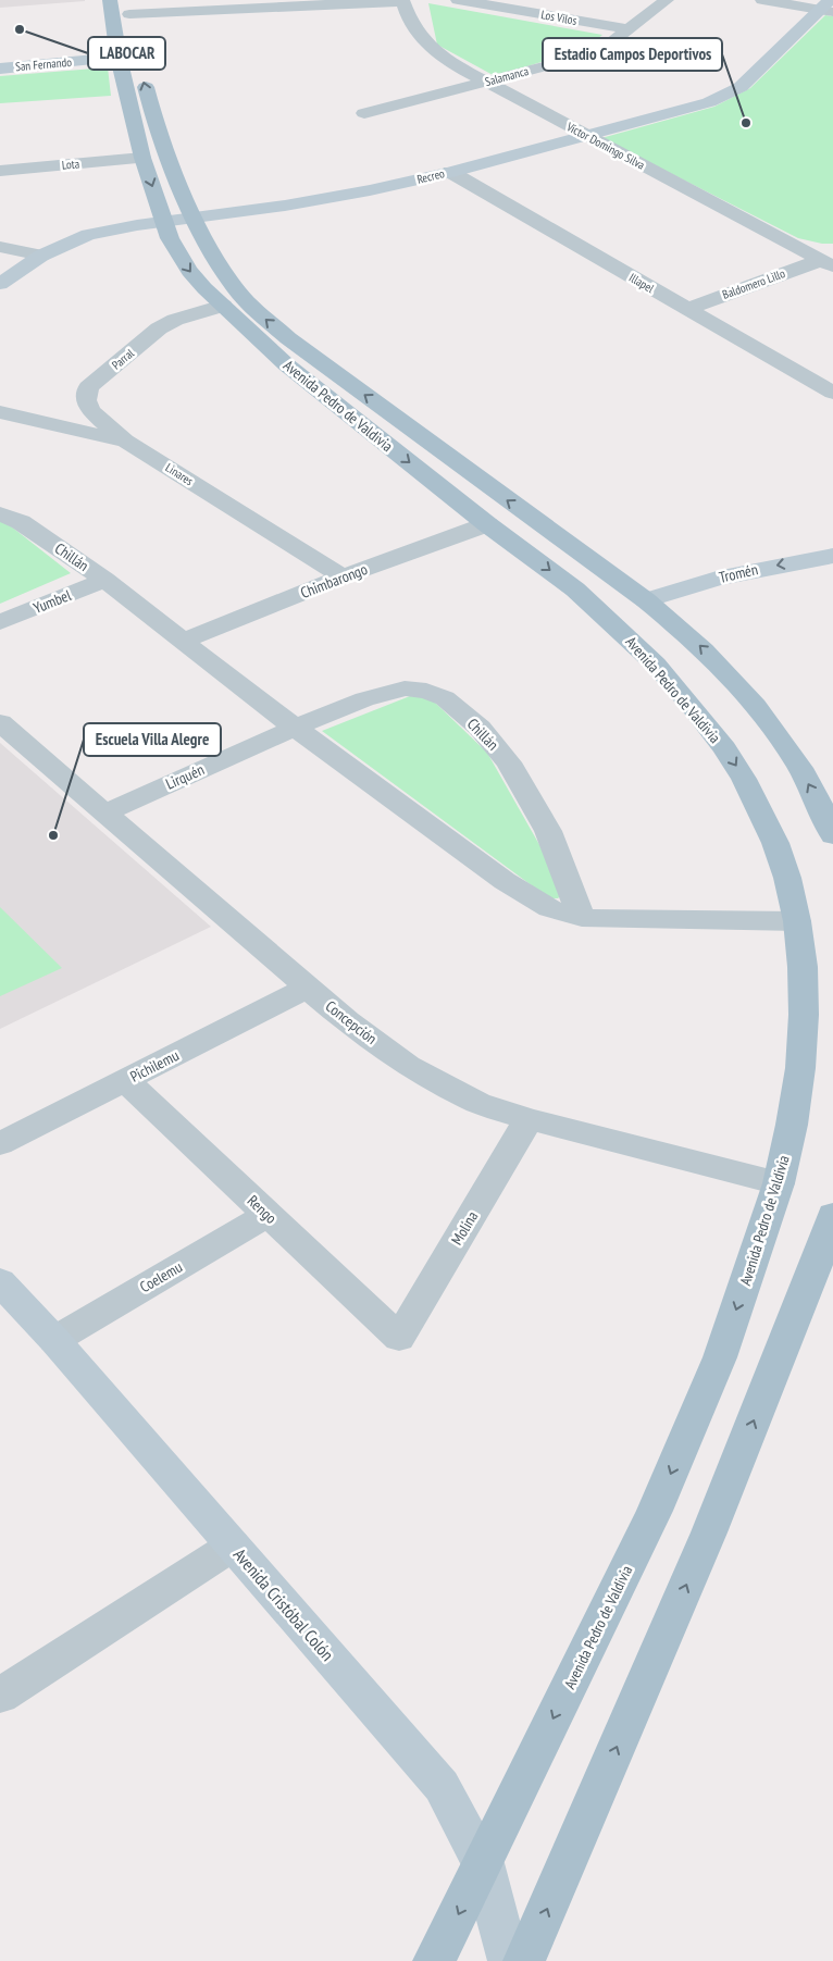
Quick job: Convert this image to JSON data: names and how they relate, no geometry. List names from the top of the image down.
{
  "streets": {
    "main road": ["Avenida Pedro de Valdivia"],
    "street": [
      "Los Vilos",
      "San Fernando",
      "Salamanca",
      "Víctor Domingo Silva",
      "Lota",
      "Recreo",
      "Illapel",
      "Baldomero Lillo",
      "Parral",
      "Linares",
      "Chillán",
      "Tromén",
      "Chimbarongo",
      "Yumbel",
      "Lirquén",
      "Concepción",
      "Pichilemu",
      "Rengo",
      "Molina",
      "Coelemu",
      "Avenida Cristóbal Colón"
    ]
  },
  "crossings": [
    ["Los Vilos", "Salamanca"],
    ["San Fernando", "Avenida Pedro de Valdivia"],
    ["Salamanca", "Víctor Domingo Silva"],
    ["Víctor Domingo Silva", "Recreo"],
    ["Víctor Domingo Silva", "Baldomero Lillo"],
    ["Lota", "Avenida Pedro de Valdivia"],
    ["Recreo", "Illapel"],
    ["Recreo", "Avenida Pedro de Valdivia"],
    ["Illapel", "Baldomero Lillo"],
    ["Parral", "Avenida Pedro de Valdivia"],
    ["Parral", "Linares"],
    ["Avenida Pedro de Valdivia", "Chillán"],
    ["Avenida Pedro de Valdivia", "Tromén"],
    ["Avenida Pedro de Valdivia", "Chimbarongo"],
    ["Avenida Pedro de Valdivia", "Concepción"],
    ["Avenida Pedro de Valdivia", "Avenida Cristóbal Colón"],
    ["Linares", "Chimbarongo"],
    ["Chillán", "Chimbarongo"],
    ["Chillán", "Yumbel"],
    ["Chillán", "Lirquén"],
    ["Lirquén", "Concepción"],
    ["Concepción", "Pichilemu"],
    ["Concepción", "Molina"],
    ["Pichilemu", "Rengo"],
    ["Rengo", "Molina"],
    ["Rengo", "Coelemu"],
    ["Coelemu", "Avenida Cristóbal Colón"]
  ],
  "one_way": ["Tromén"],
  "places": ["LABOCAR", "Estadio Campos Deportivos", "Escuela Villa Alegre"]
}
